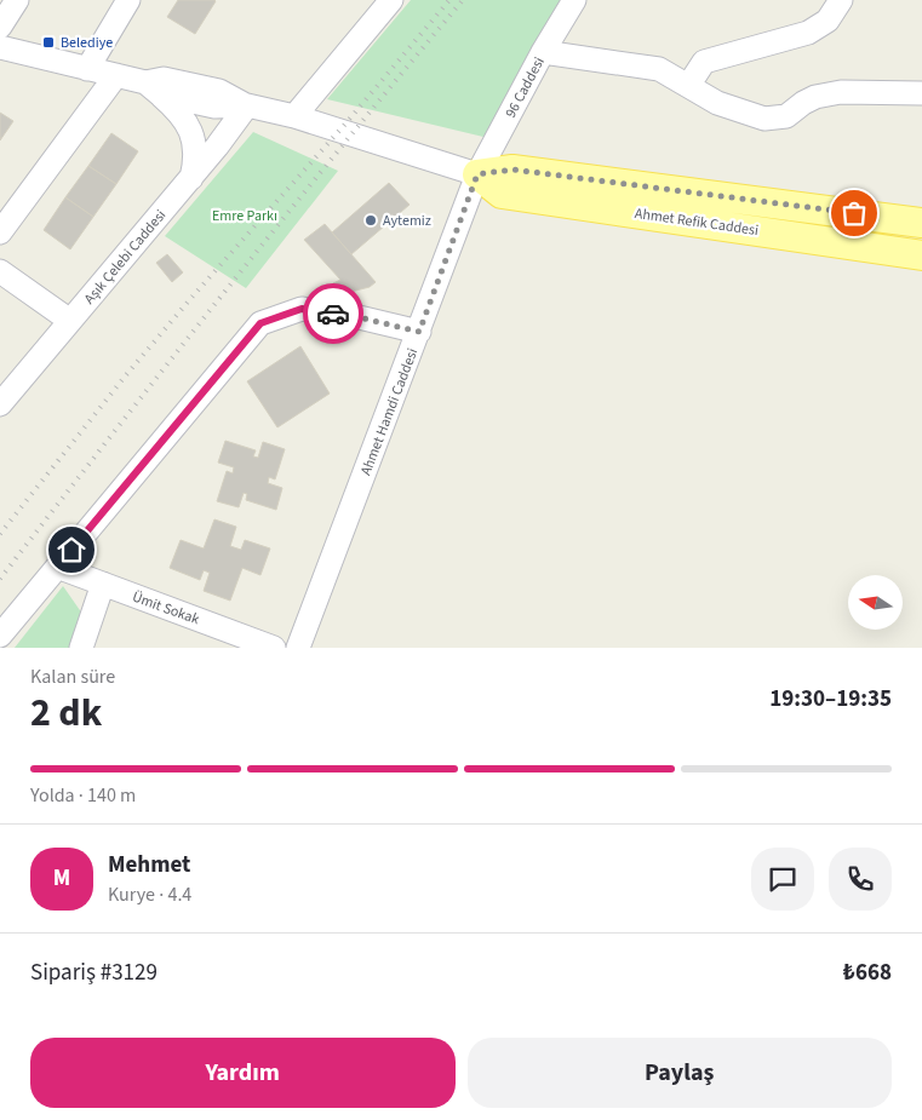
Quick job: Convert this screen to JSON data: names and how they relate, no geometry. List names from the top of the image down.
{
  "streets": {
    "main road": ["Ahmet Refik Caddesi"],
    "street": [
      "96 Caddesi",
      "Aşık Çelebi Caddesi",
      "Ahmet Hamdi Caddesi",
      "Ümit Sokak"
    ]
  },
  "crossings": [
    ["96 Caddesi", "Ahmet Refik Caddesi"],
    ["96 Caddesi", "Ahmet Hamdi Caddesi"],
    ["Ahmet Refik Caddesi", "Aşık Çelebi Caddesi"],
    ["Ahmet Refik Caddesi", "Ahmet Hamdi Caddesi"]
  ],
  "parks": ["Emre Parkı"],
  "places": {
    "transit": ["Belediye"],
    "other": ["Aytemiz"]
  },
  "north": "left",
  "page": {
    "heading": ["2 dk", "Kalan süre", "19:30–19:35"],
    "panel": [
      "Mehmet",
      "Kurye · 4.4",
      "Sipariş #3129",
      "₺668"
    ],
    "bar": "Yolda · 140 m",
    "round": "M",
    "buttons": ["Yardım", "Paylaş"]
  }
}
